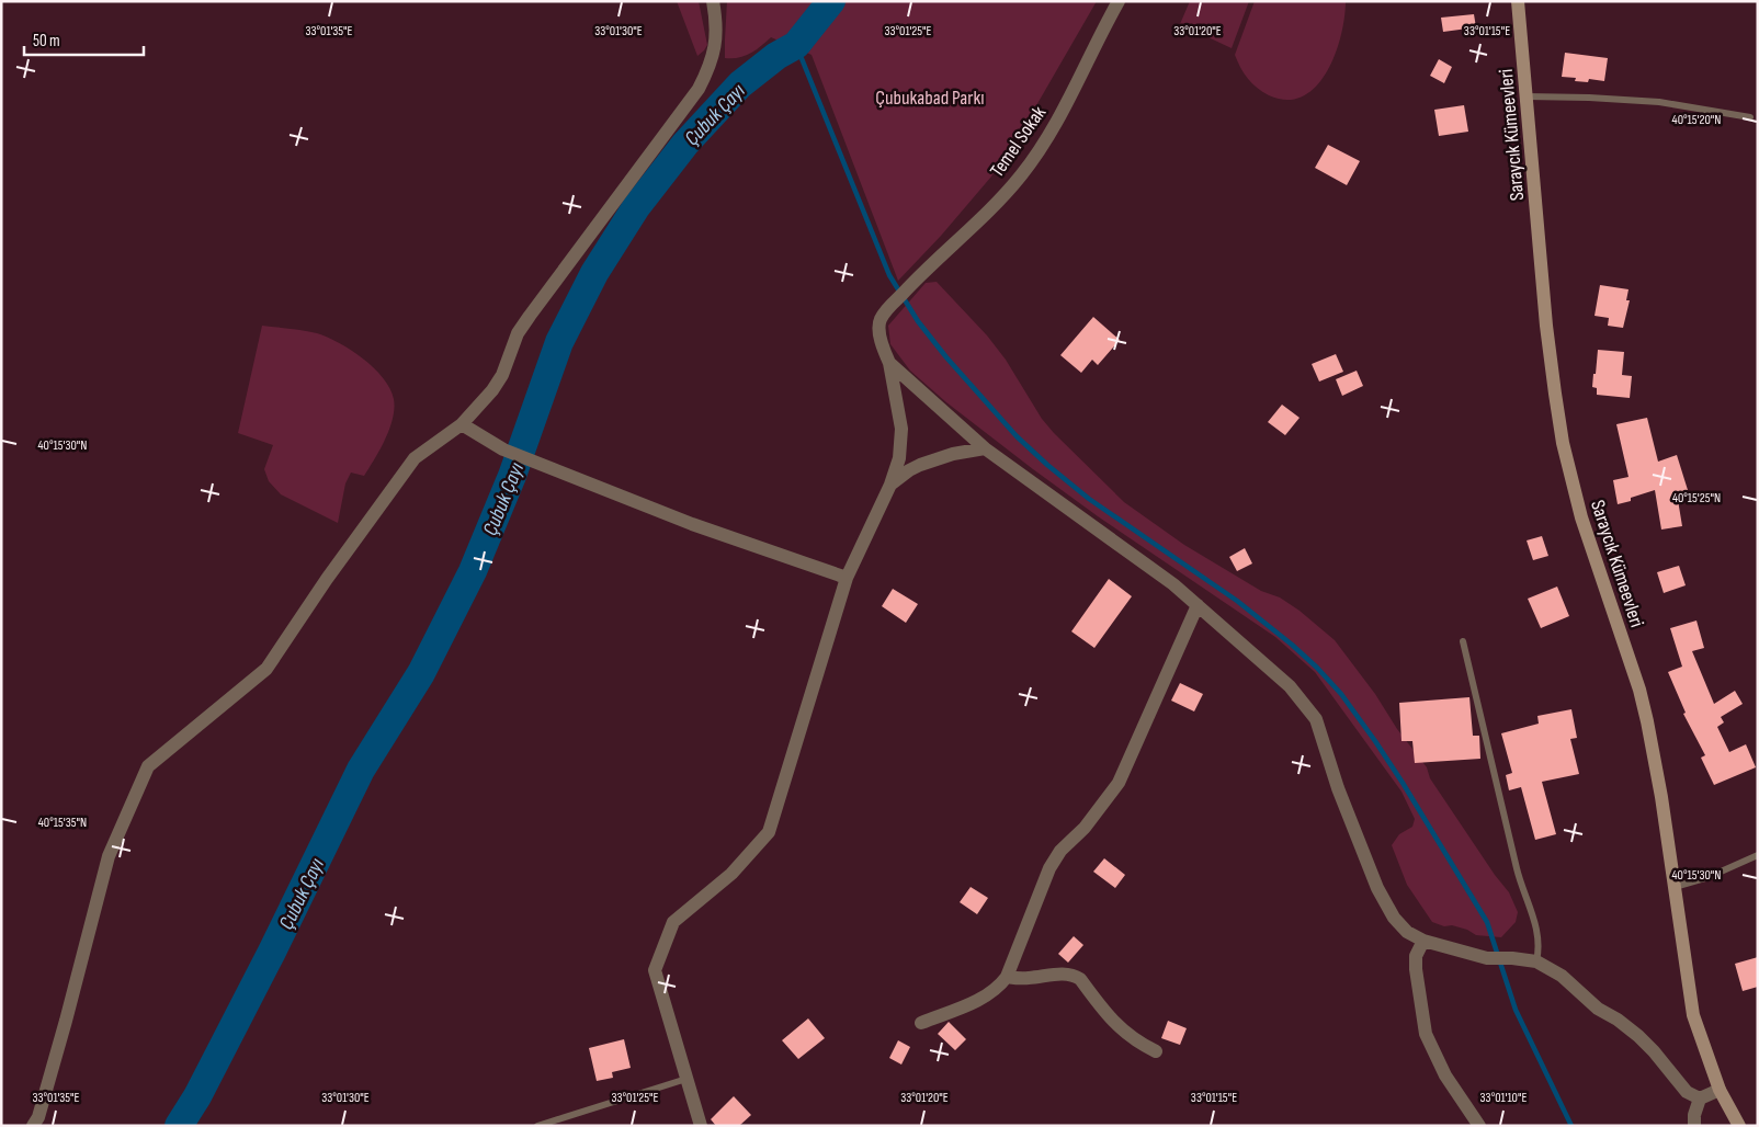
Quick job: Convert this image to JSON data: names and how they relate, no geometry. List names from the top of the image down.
{
  "streets": {
    "main road": ["Saraycık Kümeevleri"],
    "street": ["Temel Sokak"]
  },
  "water": ["Çubuk Çayı"],
  "parks": ["Çubukabad Parkı"],
  "scale_bar": "50 m",
  "coordinates": [
    "33°01'35\"E",
    "33°01'30\"E",
    "33°01'25\"E",
    "33°01'20\"E",
    "33°01'15\"E",
    "40°15'20\"N",
    "40°15'30\"N",
    "40°15'25\"N",
    "40°15'35\"N",
    "33°01'10\"E"
  ]
}
